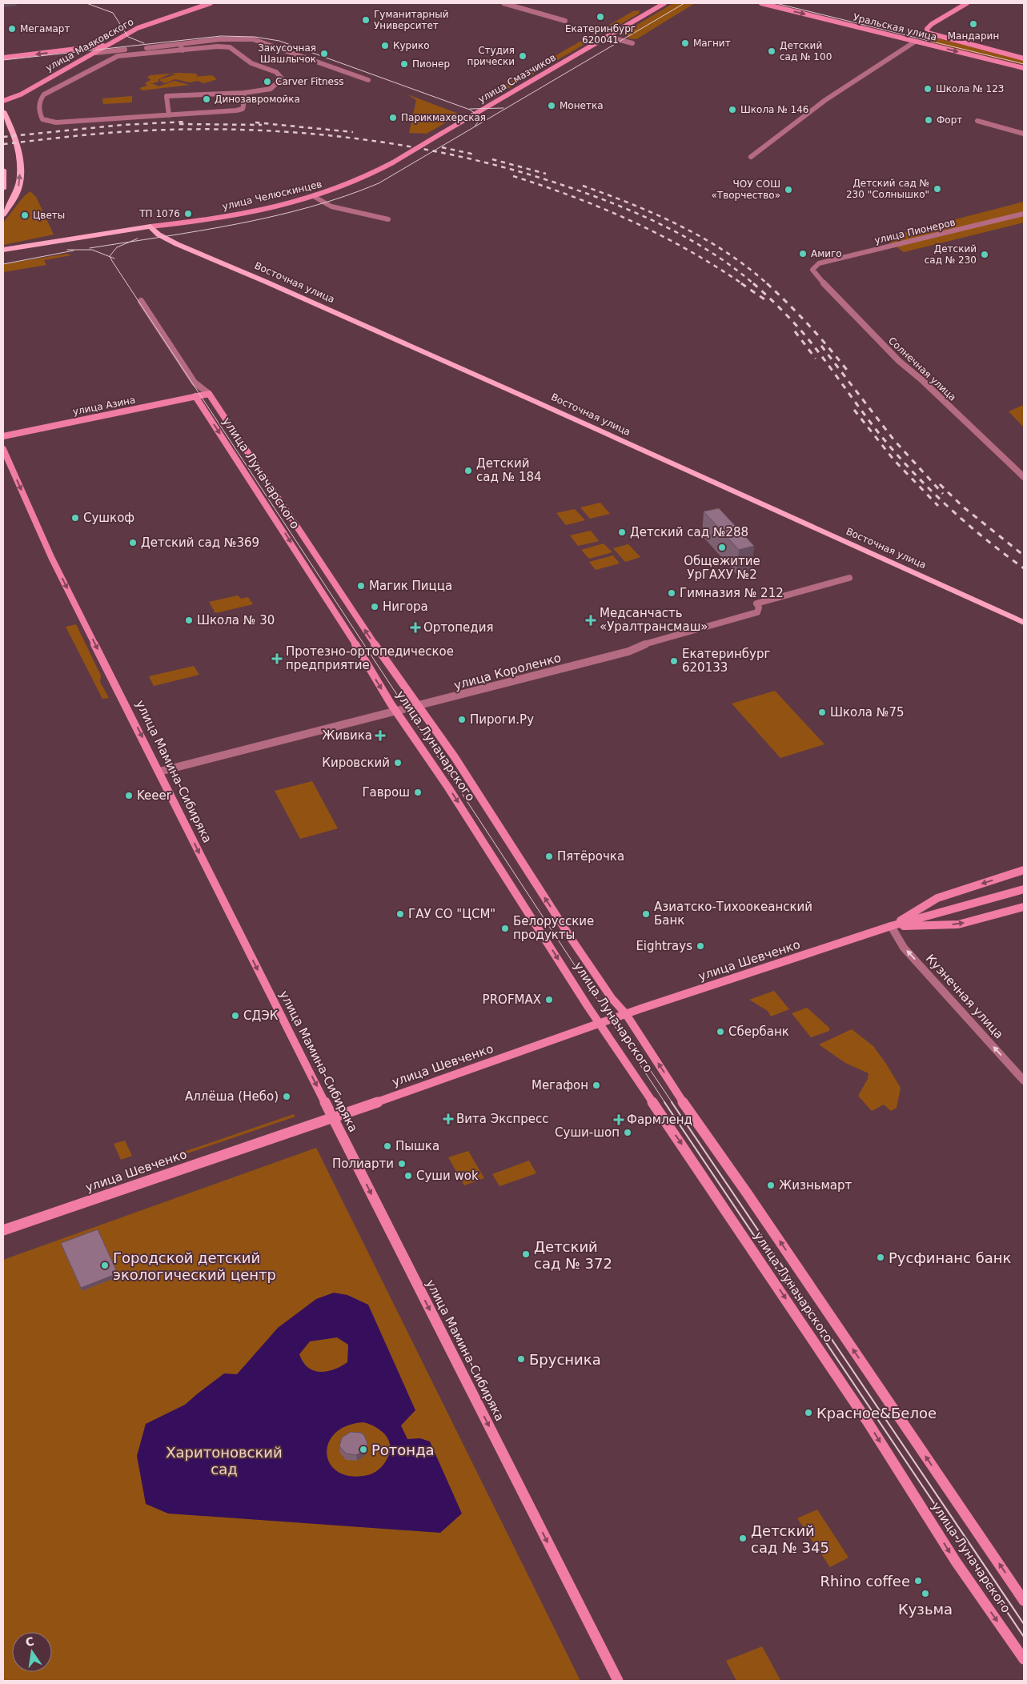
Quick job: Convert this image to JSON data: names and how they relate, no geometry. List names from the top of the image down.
{
  "streets": {
    "main road": [
      "Уральская улица",
      "улица Маяковского",
      "улица Смазчиков",
      "улица Челюскинцев",
      "Восточная улица",
      "улица Азина",
      "улица Луначарского",
      "улица Мамина-Сибиряка",
      "улица Шевченко"
    ],
    "street": [
      "улица Пионеров",
      "Солнечная улица",
      "улица Короленко",
      "Кузнечная улица"
    ]
  },
  "crossings": [
    ["улица Смазчиков", "улица Челюскинцев"],
    ["улица Челюскинцев", "Восточная улица"],
    ["улица Пионеров", "Солнечная улица"],
    ["улица Азина", "улица Луначарского"],
    ["улица Луначарского", "улица Короленко"],
    ["улица Луначарского", "улица Шевченко"],
    ["улица Короленко", "улица Мамина-Сибиряка"],
    ["улица Мамина-Сибиряка", "улица Шевченко"],
    ["улица Шевченко", "Кузнечная улица"]
  ],
  "one_way": ["Уральская улица", "улица Мамина-Сибиряка", "Кузнечная улица"],
  "parks": ["Харитоновский сад"],
  "places": {
    "other": [
      "Екатеринбург 620041",
      "Гуманитарный Университет",
      "Мандарин",
      "Мегамарт",
      "Магнит",
      "Курико",
      "Детский сад № 100",
      "Закусочная Шашлычок",
      "Студия прически",
      "Пионер",
      "Carver Fitness",
      "Школа № 123",
      "Динозавромойка",
      "Монетка",
      "Школа № 146",
      "Парикмахерская",
      "Форт",
      "Детский сад № 230 \"Солнышко\"",
      "ЧОУ СОШ «Творчество»",
      "ТП 1076",
      "Цветы",
      "Амиго",
      "Детский сад № 230",
      "Детский сад № 184",
      "Сушкоф",
      "Детский сад №288",
      "Детский сад №369",
      "Общежитие УрГАХУ №2",
      "Магик Пицца",
      "Гимназия № 212",
      "Нигора",
      "Школа № 30",
      "Екатеринбург 620133",
      "Школа №75",
      "Пироги.Ру",
      "Кировский",
      "Гаврош",
      "Keeer",
      "Пятёрочка",
      "ГАУ СО \"ЦСМ\"",
      "Азиатско-Тихоокеанский Банк",
      "Белорусские продукты",
      "Eightrays",
      "PROFMAX",
      "СДЭК",
      "Сбербанк",
      "Мегафон",
      "Аллёша (Небо)",
      "Суши-шоп",
      "Пышка",
      "Полиарти",
      "Суши wok",
      "Жизньмарт",
      "Детский сад № 372",
      "Русфинанс банк",
      "Городской детский экологический центр",
      "Брусника",
      "Красное&Белое",
      "Ротонда",
      "Детский сад № 345",
      "Rhino coffee",
      "Кузьма"
    ],
    "health": [
      "Медсанчасть «Уралтрансмаш»",
      "Ортопедия",
      "Протезно-ортопедическое предприятие",
      "Живика",
      "Вита Экспресс",
      "Фармленд"
    ]
  },
  "north": "top"
}
